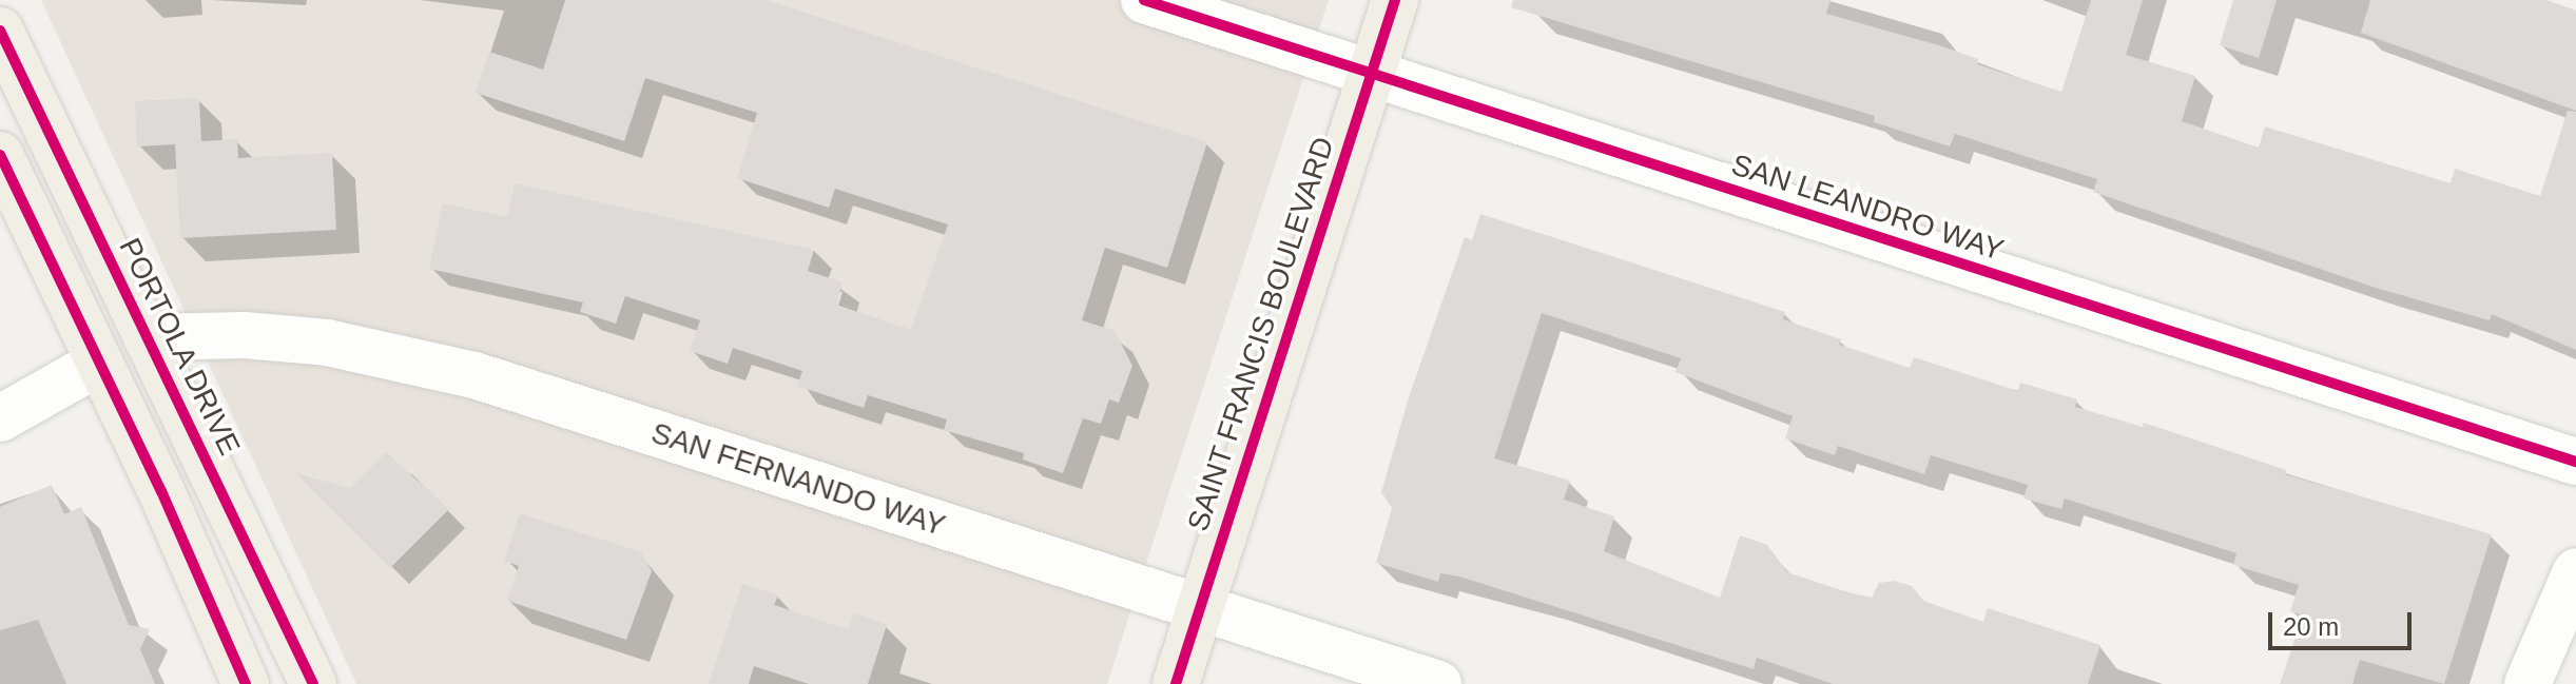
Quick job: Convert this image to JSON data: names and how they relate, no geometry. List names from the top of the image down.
{
  "streets": {
    "main road": ["SAINT FRANCIS BOULEVARD", "PORTOLA DRIVE"],
    "street": ["SAN LEANDRO WAY", "SAN FERNANDO WAY"]
  },
  "crossings": [
    ["SAN LEANDRO WAY", "SAINT FRANCIS BOULEVARD"],
    ["SAINT FRANCIS BOULEVARD", "SAN FERNANDO WAY"],
    ["PORTOLA DRIVE", "SAN FERNANDO WAY"]
  ],
  "scale_bar": "20 m"
}
